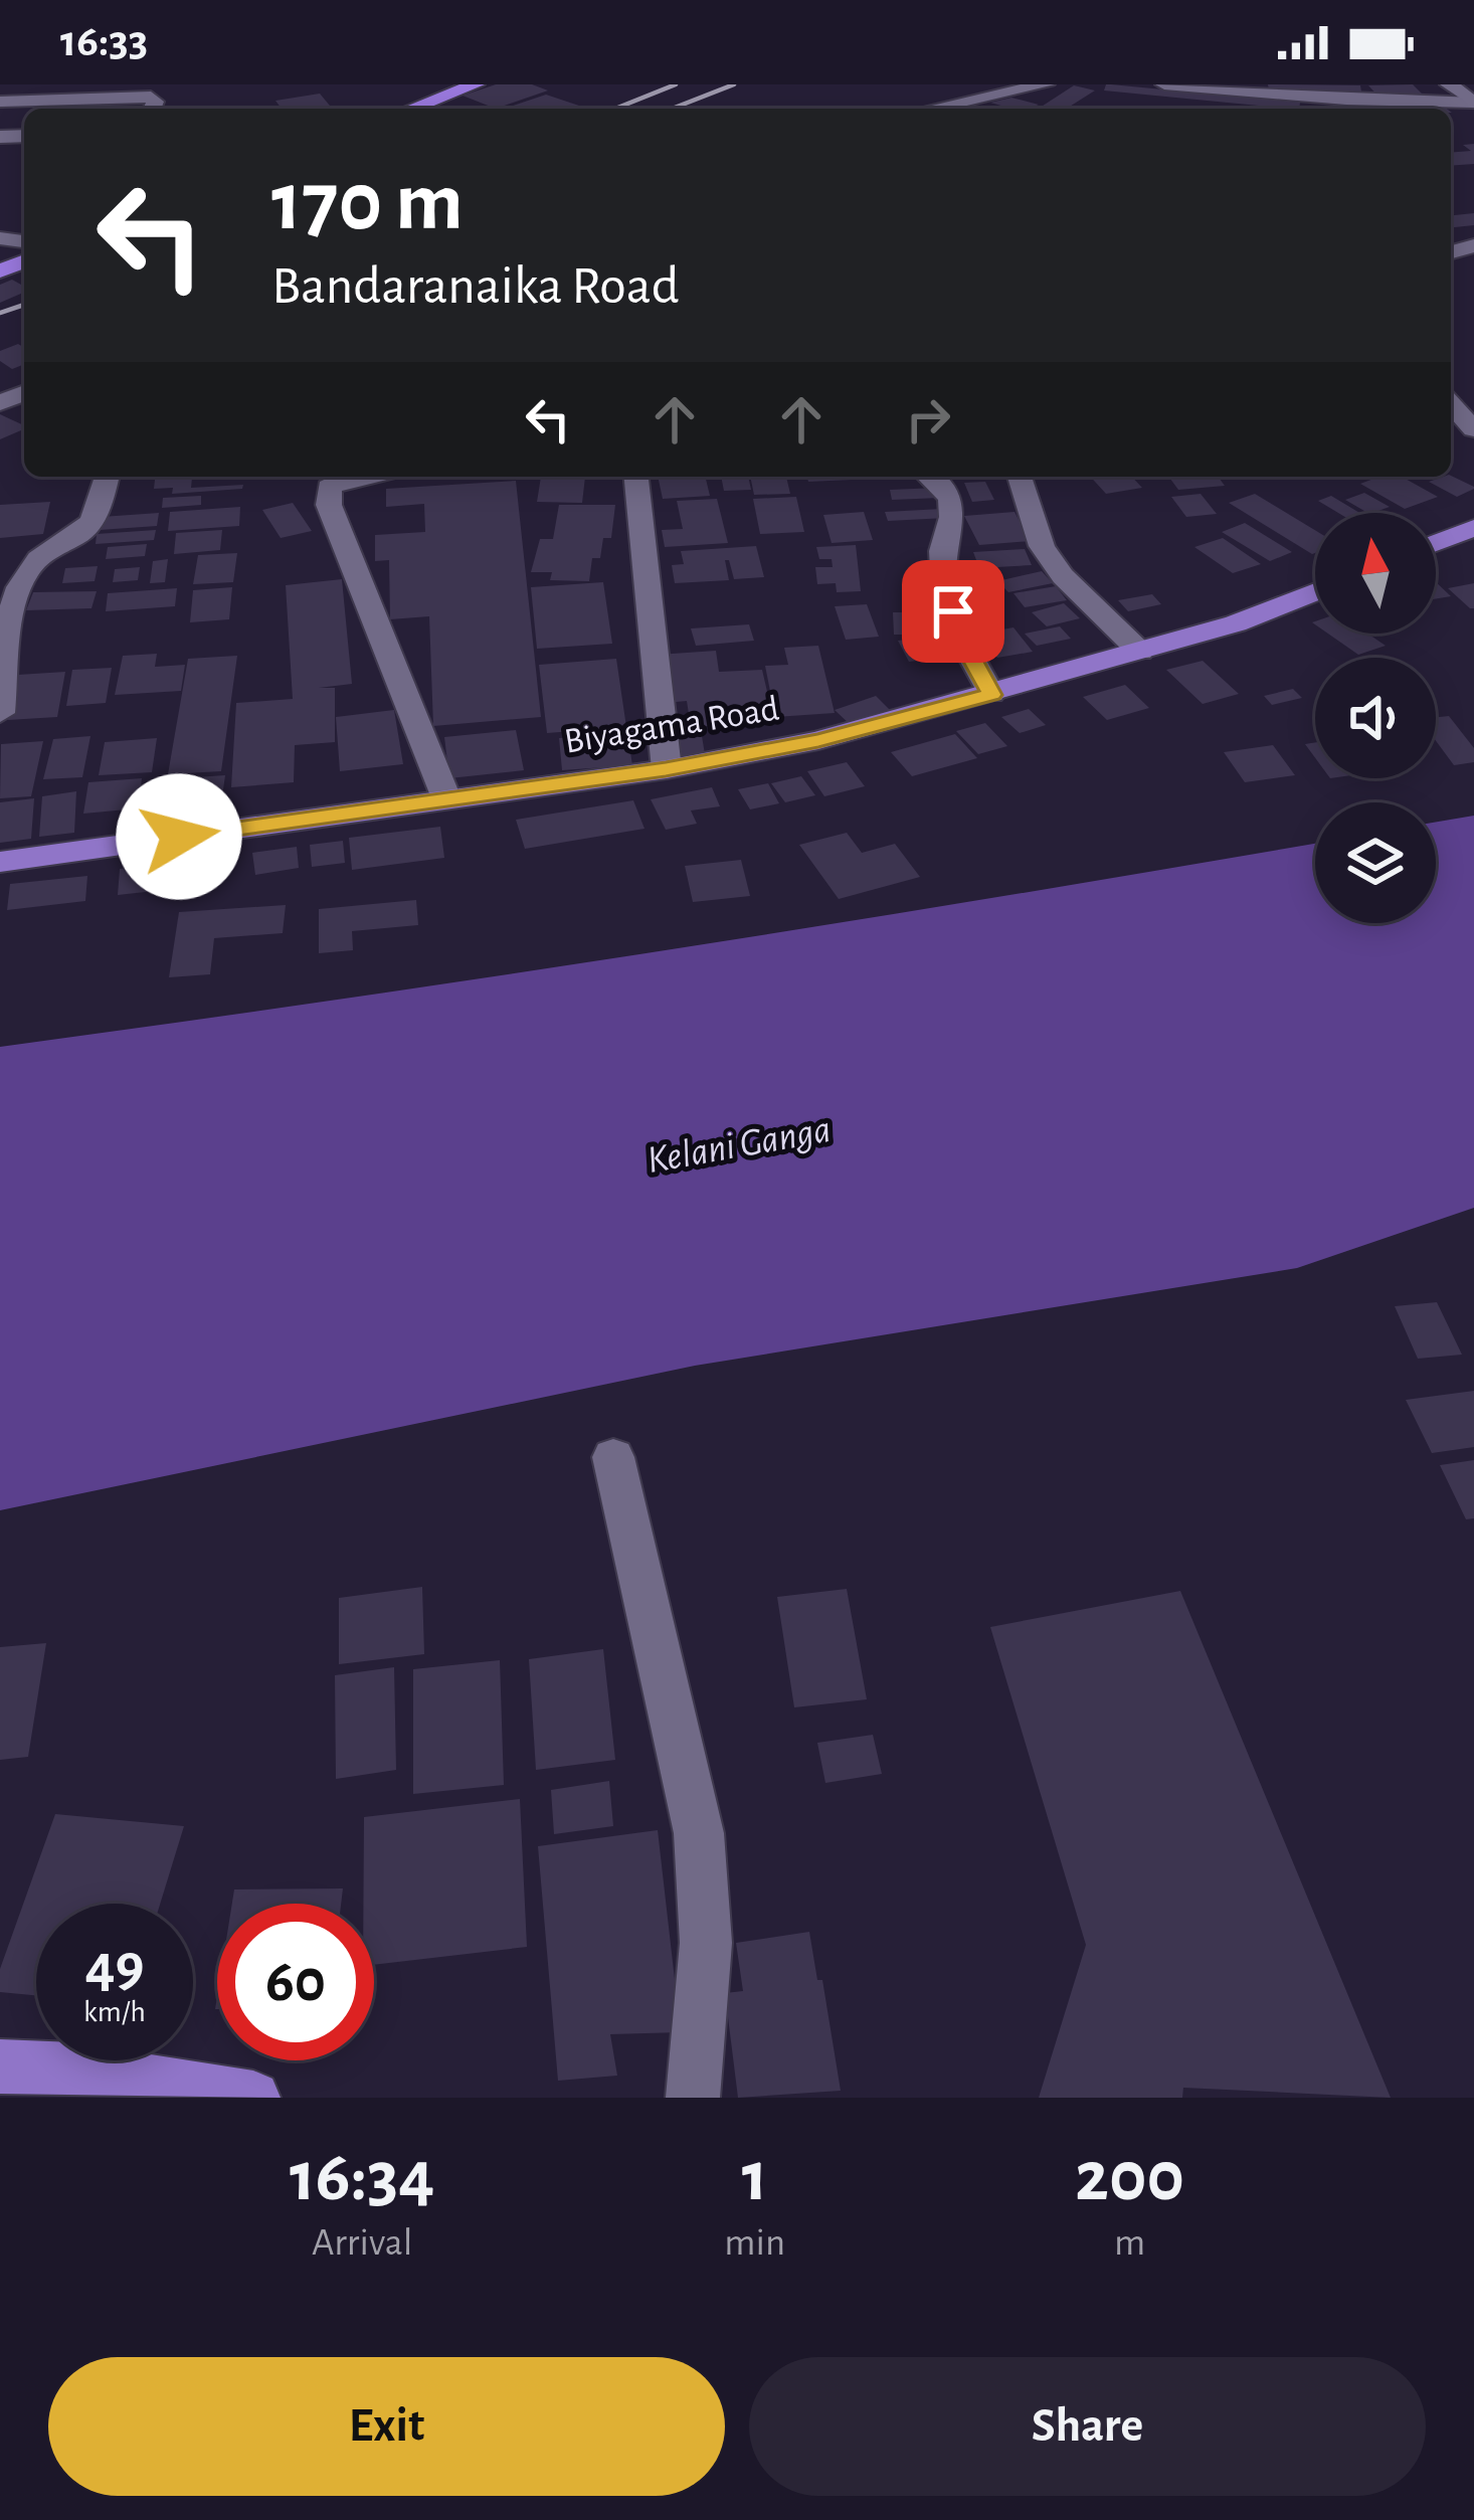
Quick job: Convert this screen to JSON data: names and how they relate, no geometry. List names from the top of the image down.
{
  "streets": {
    "main road": ["Biyagama Road"]
  },
  "water": ["Kelani Ganga"],
  "north": "top",
  "page": {
    "status": "16:33",
    "turn": ["170 m", "Bandaranaika Road"],
    "speed": "49 km/h",
    "limit": "60",
    "eta": [
      "16:34",
      "Arrival",
      "1",
      "min",
      "200",
      "m"
    ],
    "buttons": ["Exit", "Share"]
  }
}
